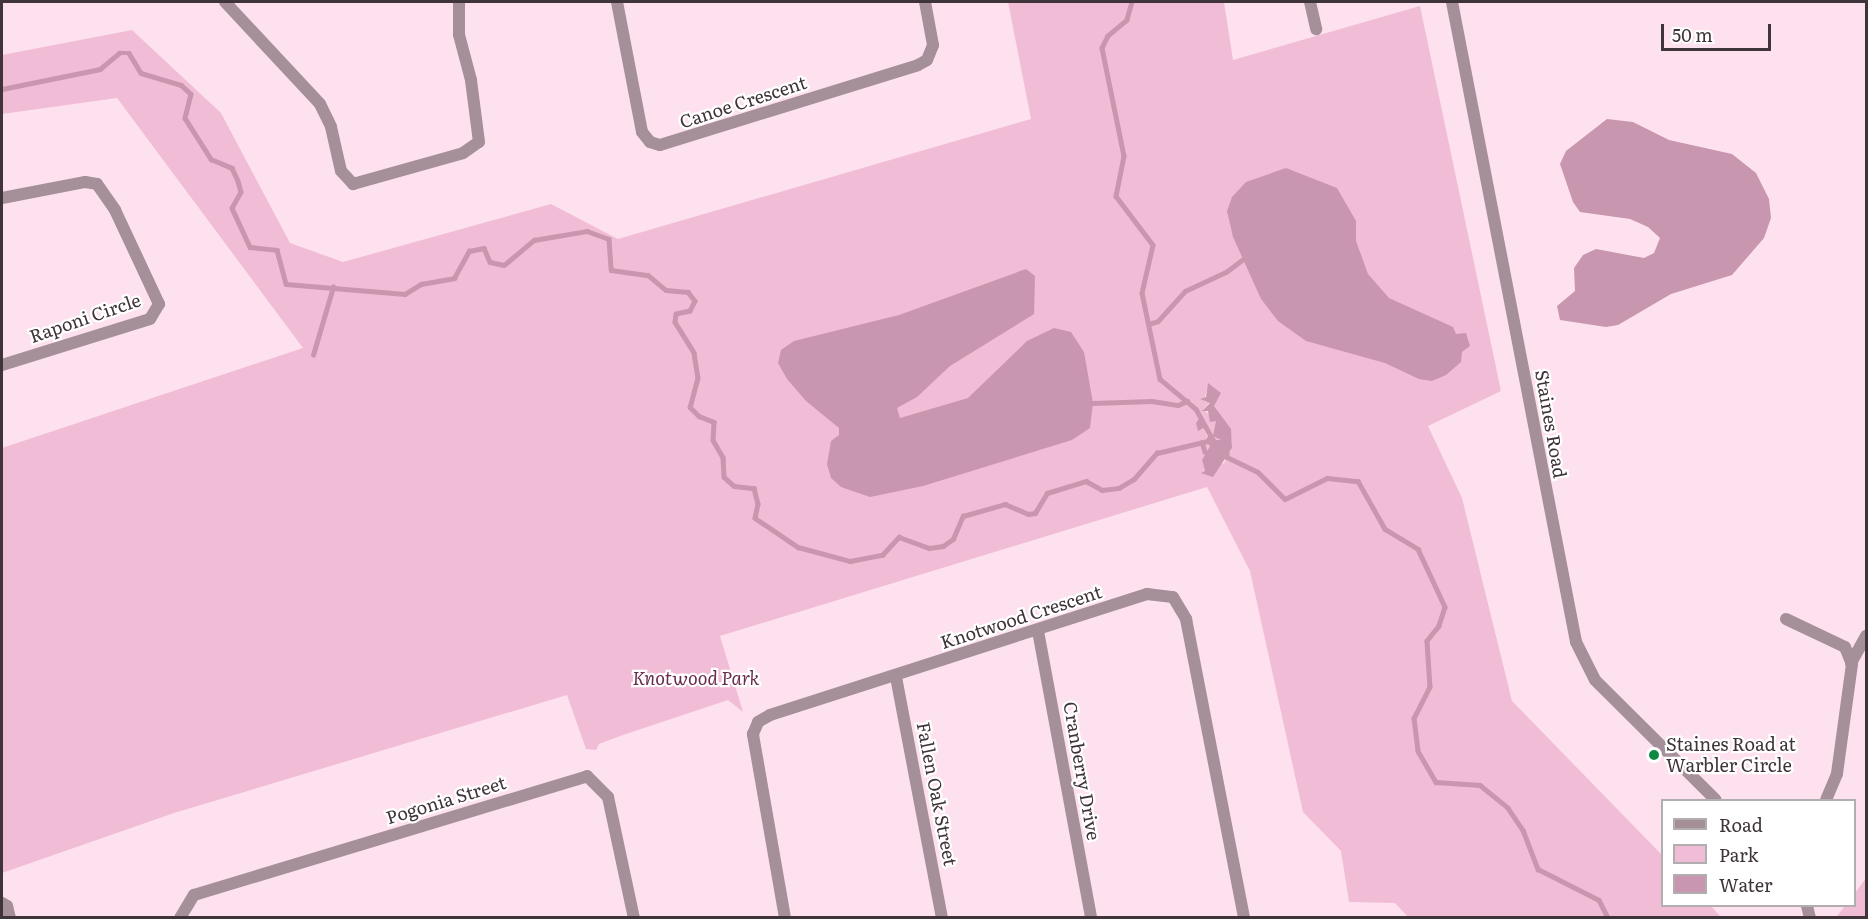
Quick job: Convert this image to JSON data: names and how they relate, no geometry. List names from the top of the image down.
{
  "streets": {
    "street": [
      "Canoe Crescent",
      "Raponi Circle",
      "Staines Road",
      "Knotwood Crescent",
      "Cranberry Drive",
      "Fallen Oak Street",
      "Pogonia Street"
    ]
  },
  "crossings": [
    ["Knotwood Crescent", "Cranberry Drive"],
    ["Knotwood Crescent", "Fallen Oak Street"]
  ],
  "parks": ["Knotwood Park"],
  "places": ["Staines Road at Warbler Circle"],
  "legend": ["Road", "Park", "Water"],
  "scale_bar": "50 m"
}
